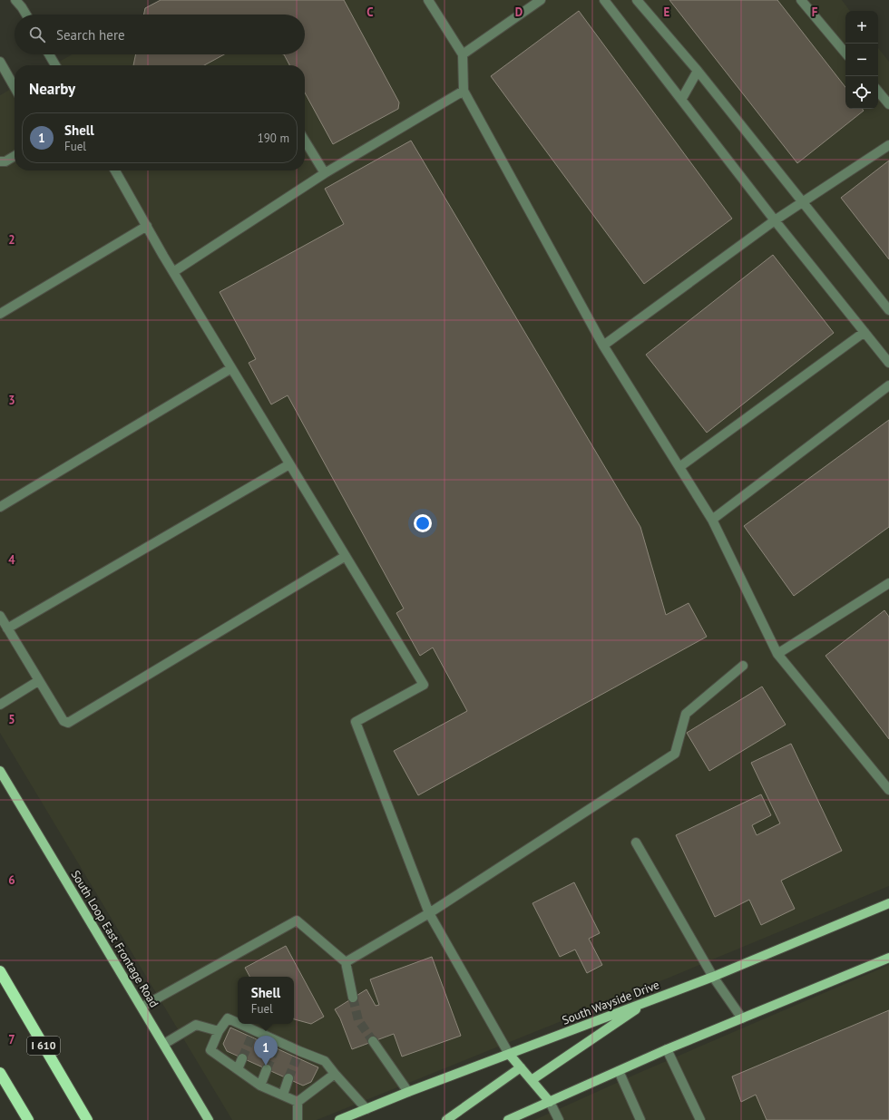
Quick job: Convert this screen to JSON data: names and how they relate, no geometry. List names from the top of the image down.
{
  "streets": {
    "highway": ["I 610"],
    "main road": ["South Loop East Frontage Road", "South Wayside Drive"]
  },
  "page": {
    "map_buttons": ["+", "−"],
    "search": "Search here",
    "heading": "Nearby",
    "list": [
      {
        "mark": "1",
        "name": "Shell",
        "note": "Fuel",
        "value": "190 m"
      }
    ],
    "popup": ["Shell", "Fuel"],
    "pins": "1"
  },
  "grid": {
    "columns": [
      "C",
      "D",
      "E",
      "F"
    ],
    "rows": [
      "2",
      "3",
      "4",
      "5",
      "6",
      "7"
    ]
  }
}
